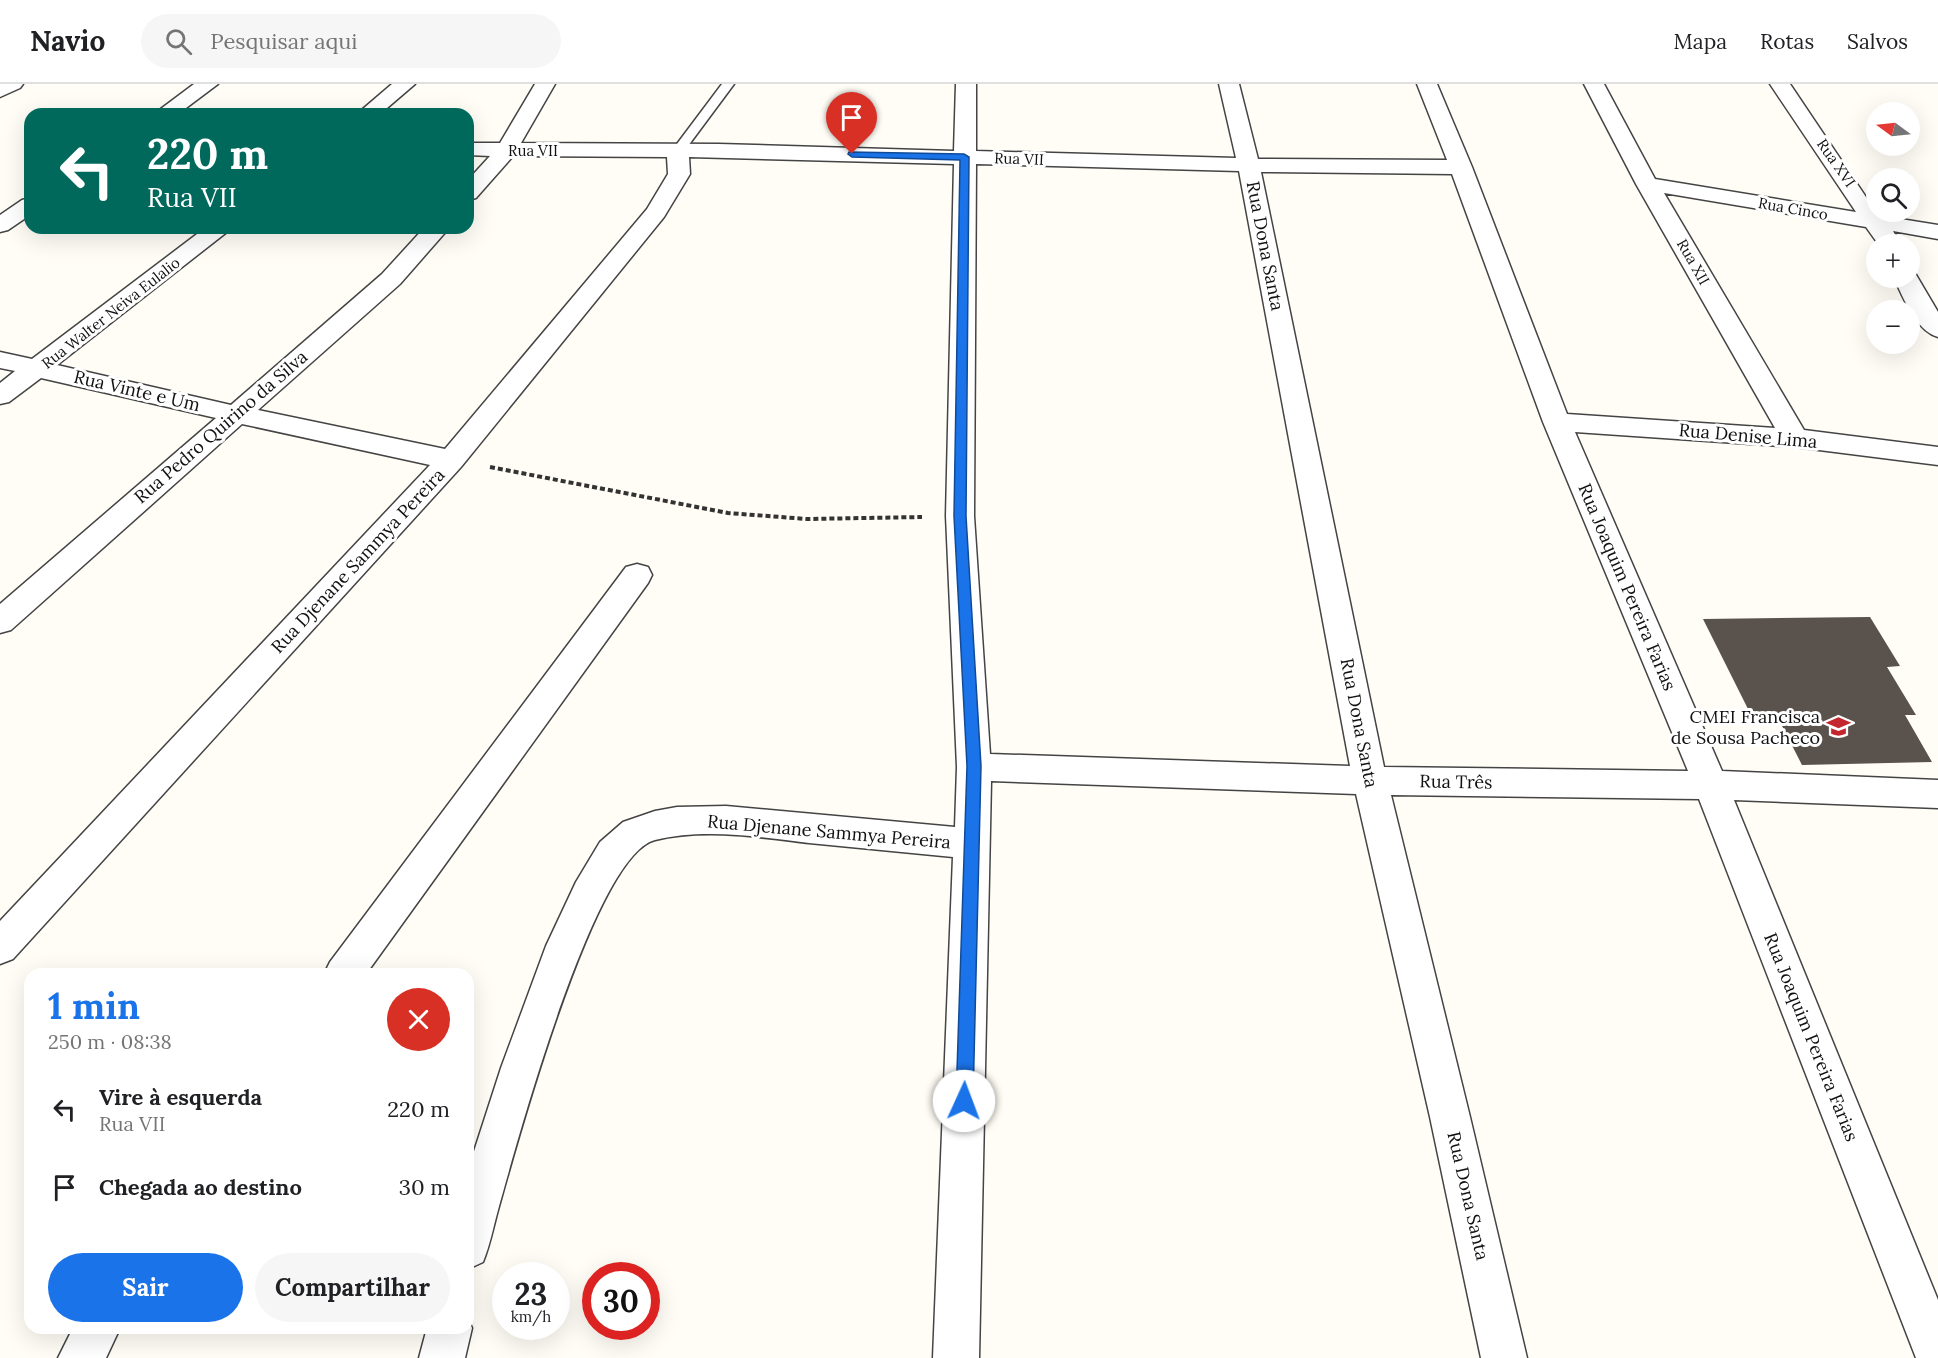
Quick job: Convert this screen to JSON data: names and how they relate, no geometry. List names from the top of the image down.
{
  "streets": {
    "street": [
      "Rua VII",
      "Rua XVI",
      "Rua Cinco",
      "Rua Dona Santa",
      "Rua XII",
      "Rua Walter Neiva Eulalio",
      "Rua Vinte e Um",
      "Rua Pedro Quirino da Silva",
      "Rua Denise Lima",
      "Rua Djenane Sammya Pereira",
      "Rua Joaquim Pereira Farias",
      "Rua Três"
    ]
  },
  "crossings": [
    ["Rua VII", "Rua Dona Santa"],
    ["Rua VII", "Rua Djenane Sammya Pereira"],
    ["Rua VII", "Rua Joaquim Pereira Farias"],
    ["Rua XVI", "Rua Cinco"],
    ["Rua Cinco", "Rua XII"],
    ["Rua Dona Santa", "Rua Três"],
    ["Rua XII", "Rua Denise Lima"],
    ["Rua Walter Neiva Eulalio", "Rua Vinte e Um"],
    ["Rua Vinte e Um", "Rua Pedro Quirino da Silva"],
    ["Rua Vinte e Um", "Rua Djenane Sammya Pereira"],
    ["Rua Denise Lima", "Rua Joaquim Pereira Farias"],
    ["Rua Joaquim Pereira Farias", "Rua Três"]
  ],
  "places": {
    "school or university": ["CMEI Francisca de Sousa Pacheco"]
  },
  "north": "left",
  "page": {
    "header": "Navio",
    "search": "Pesquisar aqui",
    "nav": ["Mapa", "Rotas", "Salvos"],
    "map_buttons": ["+", "−"],
    "turn": ["220 m", "Rua VII"],
    "heading": ["1 min", "250 m · 08:38"],
    "list": [
      {
        "name": "Vire à esquerda",
        "note": "Rua VII",
        "value": "220 m"
      },
      {
        "name": "Chegada ao destino",
        "value": "30 m"
      }
    ],
    "buttons": ["Sair", "Compartilhar"],
    "speed": "23 km/h",
    "limit": "30"
  }
}
